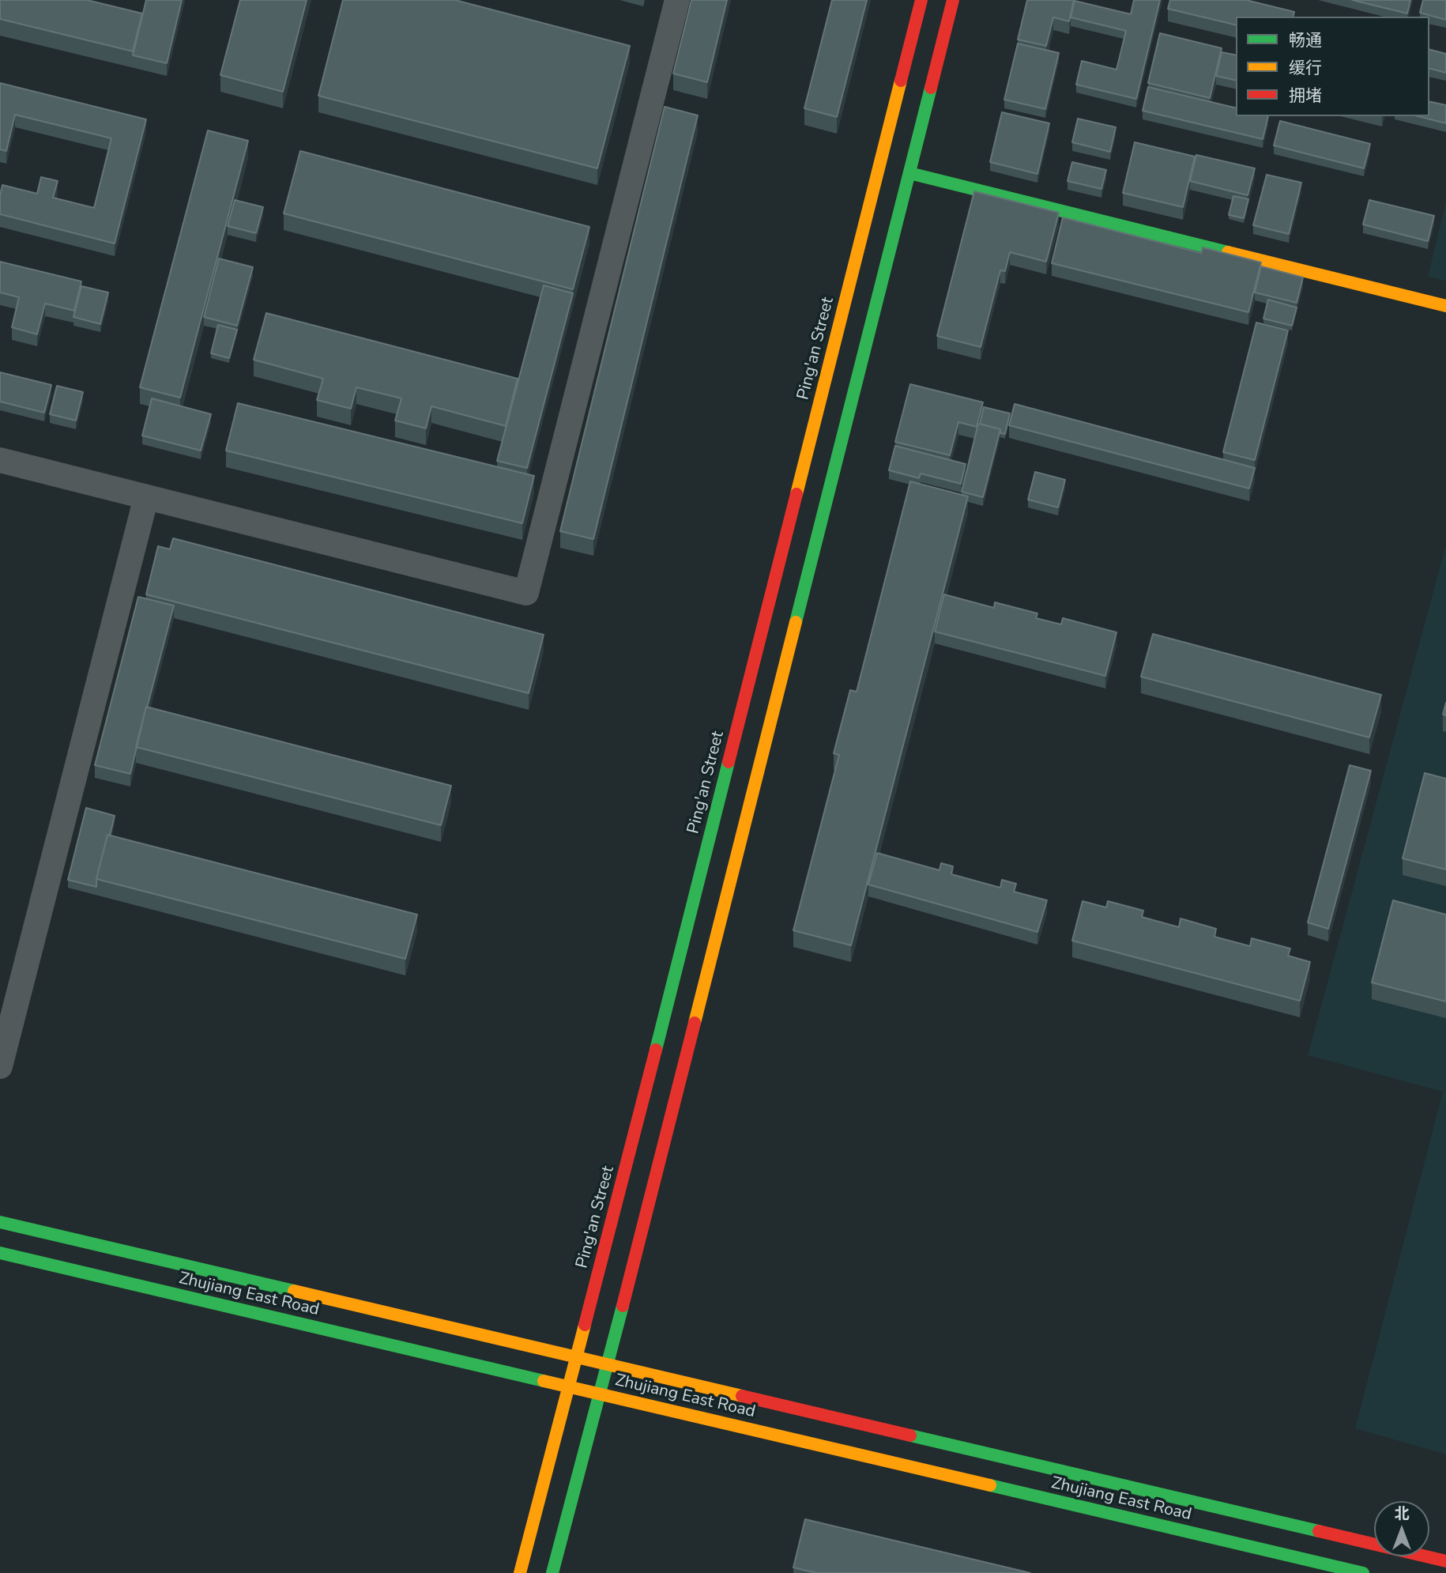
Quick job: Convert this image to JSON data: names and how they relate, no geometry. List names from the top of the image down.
{
  "streets": {
    "main road": ["Ping'an Street", "Zhujiang East Road"]
  },
  "crossings": [
    ["Ping'an Street", "Zhujiang East Road"]
  ],
  "legend": ["畅通", "缓行", "拥堵"],
  "north": "top"
}
